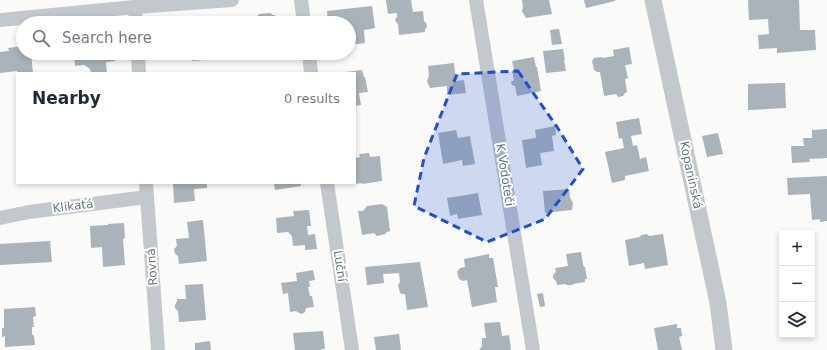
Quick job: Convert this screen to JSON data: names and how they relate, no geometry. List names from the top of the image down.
{
  "streets": {
    "street": [
      "K Vodoteči",
      "Kopaninská",
      "Klikatá",
      "Luční",
      "Rovná"
    ]
  },
  "crossings": [
    ["Klikatá", "Rovná"]
  ],
  "page": {
    "search": "Search here",
    "heading": ["Nearby", "0 results"],
    "map_buttons": ["+", "−"]
  }
}
